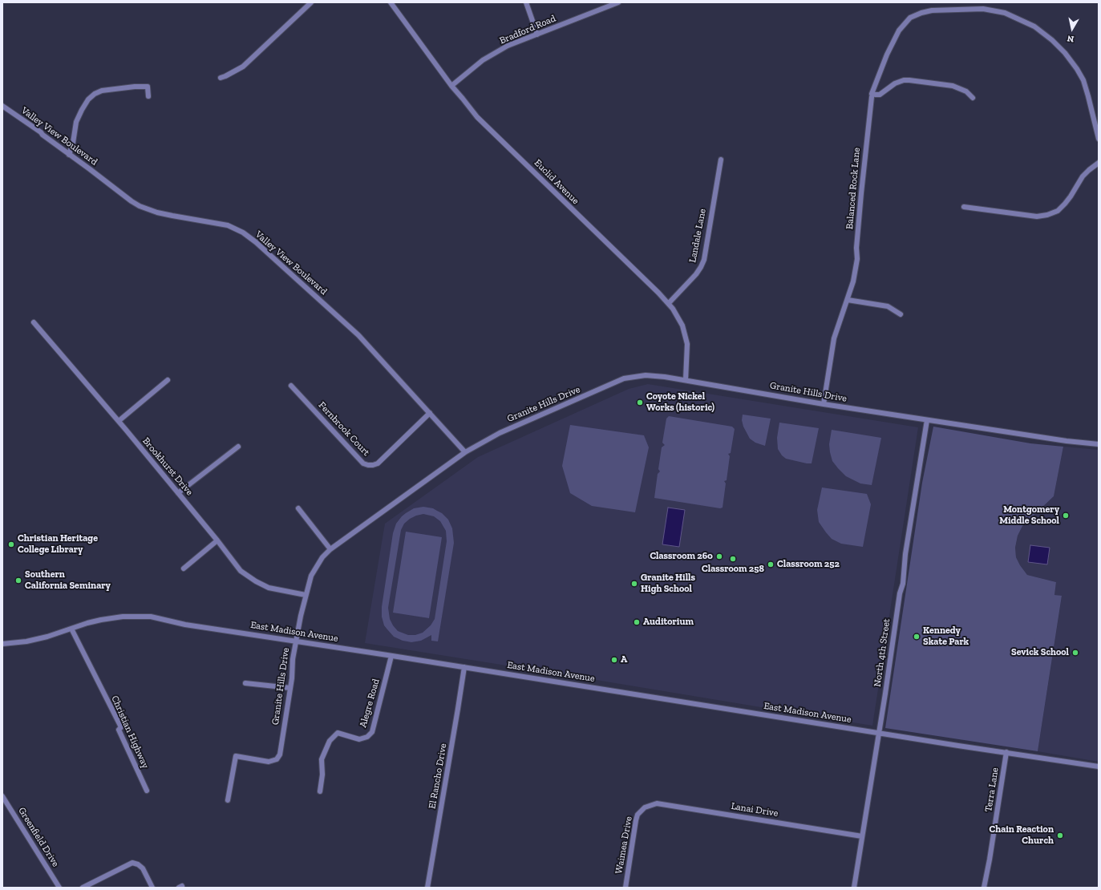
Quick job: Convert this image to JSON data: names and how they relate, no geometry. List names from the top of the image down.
{
  "streets": {
    "street": [
      "Bradford Road",
      "Valley View Boulevard",
      "Euclid Avenue",
      "Balanced Rock Lane",
      "Landale Lane",
      "Granite Hills Drive",
      "Fernbrook Court",
      "Brookhurst Drive",
      "East Madison Avenue",
      "North 4th Street",
      "Alegre Road",
      "Christian Highway",
      "El Rancho Drive",
      "Terra Lane",
      "Lanai Drive",
      "Greenfield Drive",
      "Waimea Drive"
    ]
  },
  "crossings": [
    ["Bradford Road", "Euclid Avenue"],
    ["Valley View Boulevard", "Granite Hills Drive"],
    ["Valley View Boulevard", "Fernbrook Court"],
    ["Euclid Avenue", "Landale Lane"],
    ["Euclid Avenue", "Granite Hills Drive"],
    ["Balanced Rock Lane", "Granite Hills Drive"],
    ["Granite Hills Drive", "Brookhurst Drive"],
    ["Granite Hills Drive", "East Madison Avenue"],
    ["Granite Hills Drive", "North 4th Street"],
    ["East Madison Avenue", "North 4th Street"],
    ["East Madison Avenue", "Alegre Road"],
    ["East Madison Avenue", "Christian Highway"],
    ["East Madison Avenue", "El Rancho Drive"],
    ["East Madison Avenue", "Terra Lane"],
    ["North 4th Street", "Lanai Drive"],
    ["Lanai Drive", "Waimea Drive"]
  ],
  "places": [
    "Coyote Nickel Works (historic)",
    "Montgomery Middle School",
    "Christian Heritage College Library",
    "Classroom 260",
    "Classroom 258",
    "Classroom 252",
    "Southern California Seminary",
    "Granite Hills High School",
    "Auditorium",
    "Kennedy Skate Park",
    "Sevick School",
    "A",
    "Chain Reaction Church"
  ],
  "north": "bottom"
}
